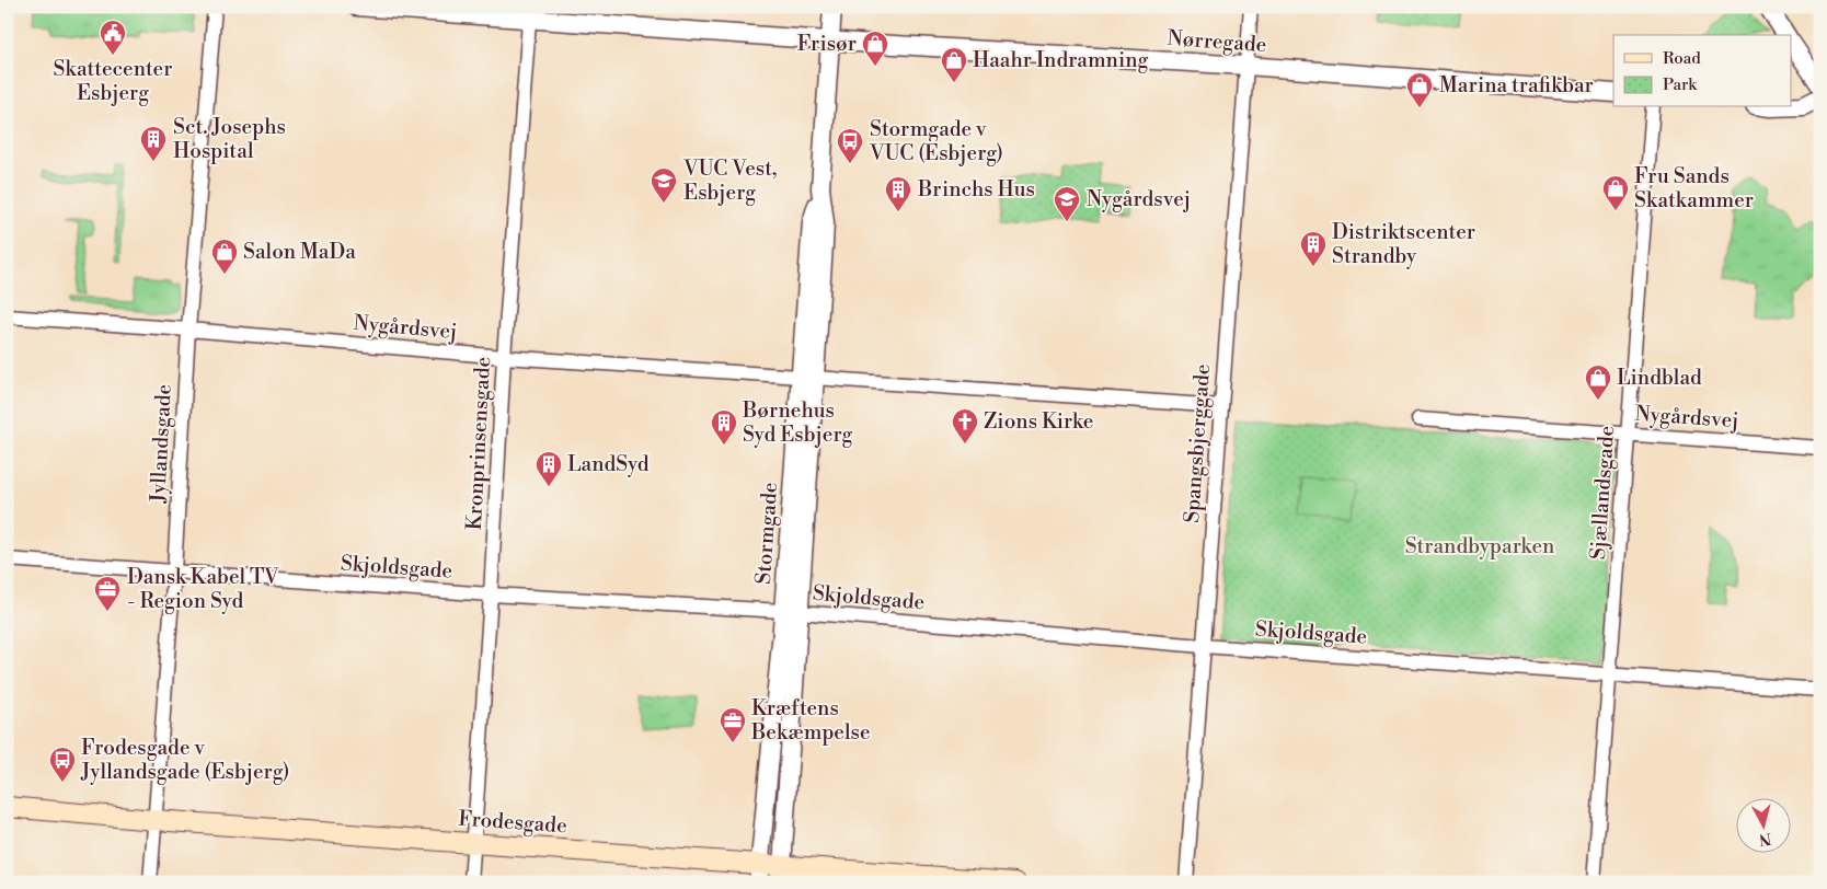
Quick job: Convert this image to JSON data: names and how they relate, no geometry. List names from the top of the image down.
{
  "streets": {
    "main road": ["Frodesgade"],
    "street": [
      "Nørregade",
      "Nygårdsvej",
      "Jyllandsgade",
      "Kronprinsensgade",
      "Spangsbjerggade",
      "Sjællandsgade",
      "Stormgade",
      "Skjoldsgade"
    ]
  },
  "crossings": [
    ["Nørregade", "Kronprinsensgade"],
    ["Nørregade", "Spangsbjerggade"],
    ["Nørregade", "Stormgade"],
    ["Nygårdsvej", "Jyllandsgade"],
    ["Nygårdsvej", "Kronprinsensgade"],
    ["Nygårdsvej", "Spangsbjerggade"],
    ["Nygårdsvej", "Sjællandsgade"],
    ["Nygårdsvej", "Stormgade"],
    ["Jyllandsgade", "Skjoldsgade"],
    ["Jyllandsgade", "Frodesgade"],
    ["Kronprinsensgade", "Skjoldsgade"],
    ["Kronprinsensgade", "Frodesgade"],
    ["Spangsbjerggade", "Skjoldsgade"],
    ["Sjællandsgade", "Skjoldsgade"],
    ["Stormgade", "Skjoldsgade"],
    ["Stormgade", "Frodesgade"]
  ],
  "parks": ["Strandbyparken"],
  "places": {
    "public building": ["Skattecenter Esbjerg"],
    "shop": [
      "Frisør",
      "Haahr Indramning",
      "Marina trafikbar",
      "Fru Sands Skatkammer",
      "Salon MaDa",
      "Lindblad"
    ],
    "building": [
      "Sct. Josephs Hospital",
      "Brinchs Hus",
      "Distriktscenter Strandby",
      "Børnehus Syd Esbjerg",
      "LandSyd"
    ],
    "bus stop": ["Stormgade v VUC (Esbjerg)", "Frodesgade v Jyllandsgade (Esbjerg)"],
    "school or university": ["VUC Vest, Esbjerg", "Nygårdsvej"],
    "church": ["Zions Kirke"],
    "office": ["Dansk Kabel TV - Region Syd", "Kræftens Bekæmpelse"]
  },
  "legend": ["Road", "Park"],
  "north": "bottom"
}
